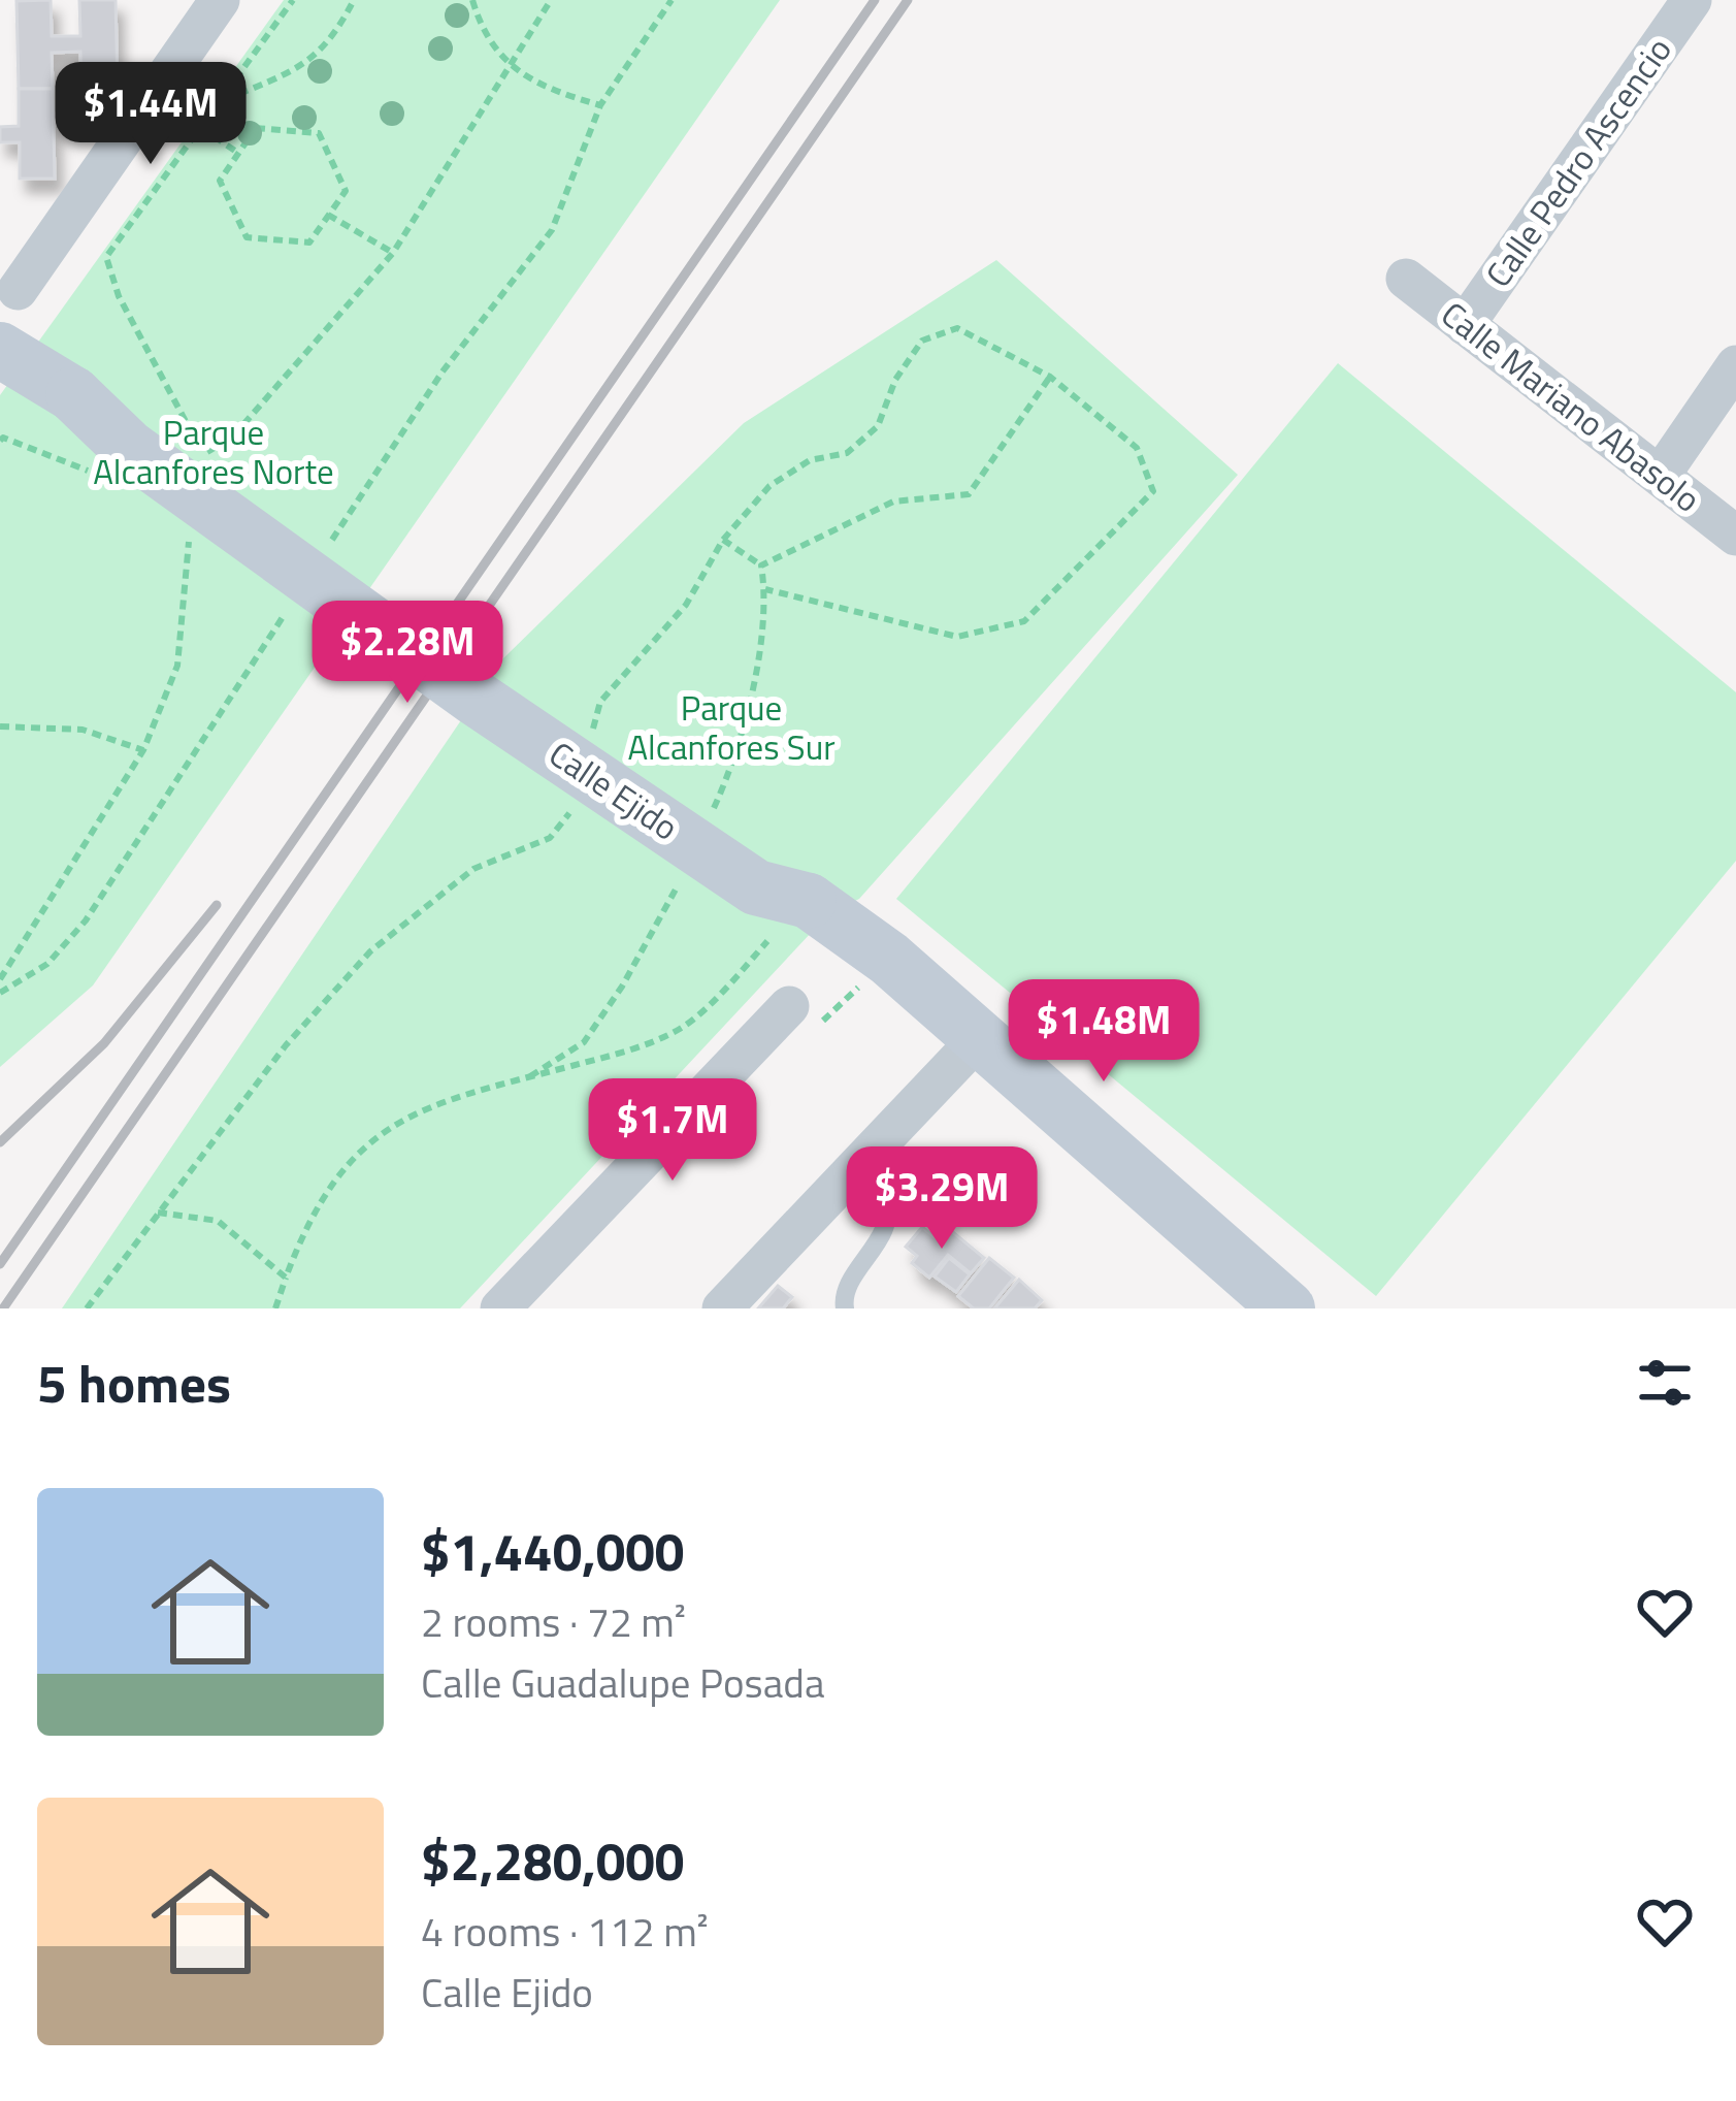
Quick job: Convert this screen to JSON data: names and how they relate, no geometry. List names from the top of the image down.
{
  "streets": {
    "street": ["Calle Pedro Ascencio", "Calle Mariano Abasolo", "Calle Ejido"]
  },
  "crossings": [
    ["Calle Pedro Ascencio", "Calle Mariano Abasolo"]
  ],
  "parks": ["Parque Alcanfores Norte", "Parque Alcanfores Sur"],
  "page": {
    "price": [
      "$1.44M",
      "$2.28M",
      "$1.48M",
      "$1.7M",
      "$3.29M"
    ],
    "heading": "5 homes",
    "list": [
      {
        "name": "$1,440,000",
        "note": "2 rooms · 72 m² · Calle Guadalupe Posada"
      },
      {
        "name": "$2,280,000",
        "note": "4 rooms · 112 m² · Calle Ejido"
      }
    ]
  }
}
